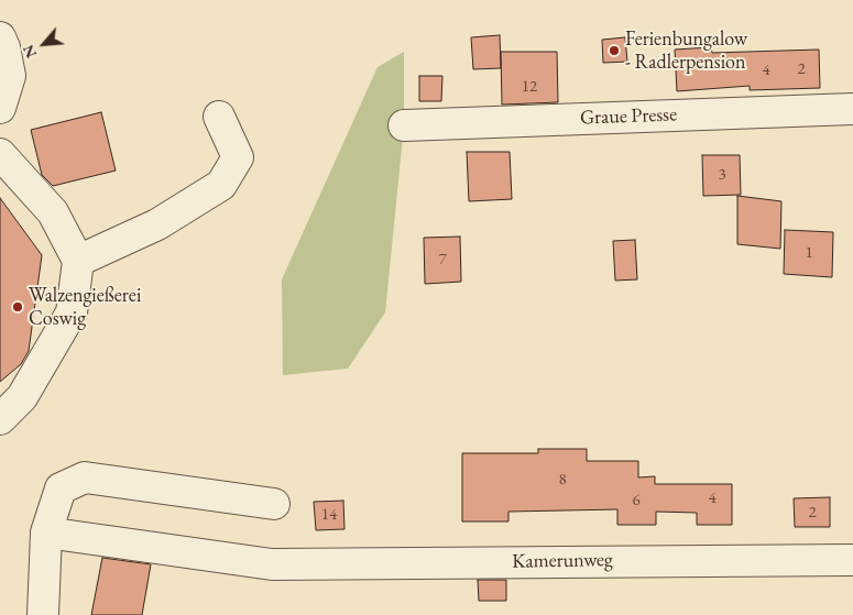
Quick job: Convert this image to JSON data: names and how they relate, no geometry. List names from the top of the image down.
{
  "streets": {
    "street": ["Graue Presse", "Kamerunweg"]
  },
  "places": ["Ferienbungalow - Radlerpension", "Walzengießerei Coswig"],
  "house_numbers": [
    "2",
    "4",
    "12",
    "3",
    "1",
    "7",
    "8",
    "4",
    "6",
    "2",
    "14"
  ],
  "north": "bottom left"
}
